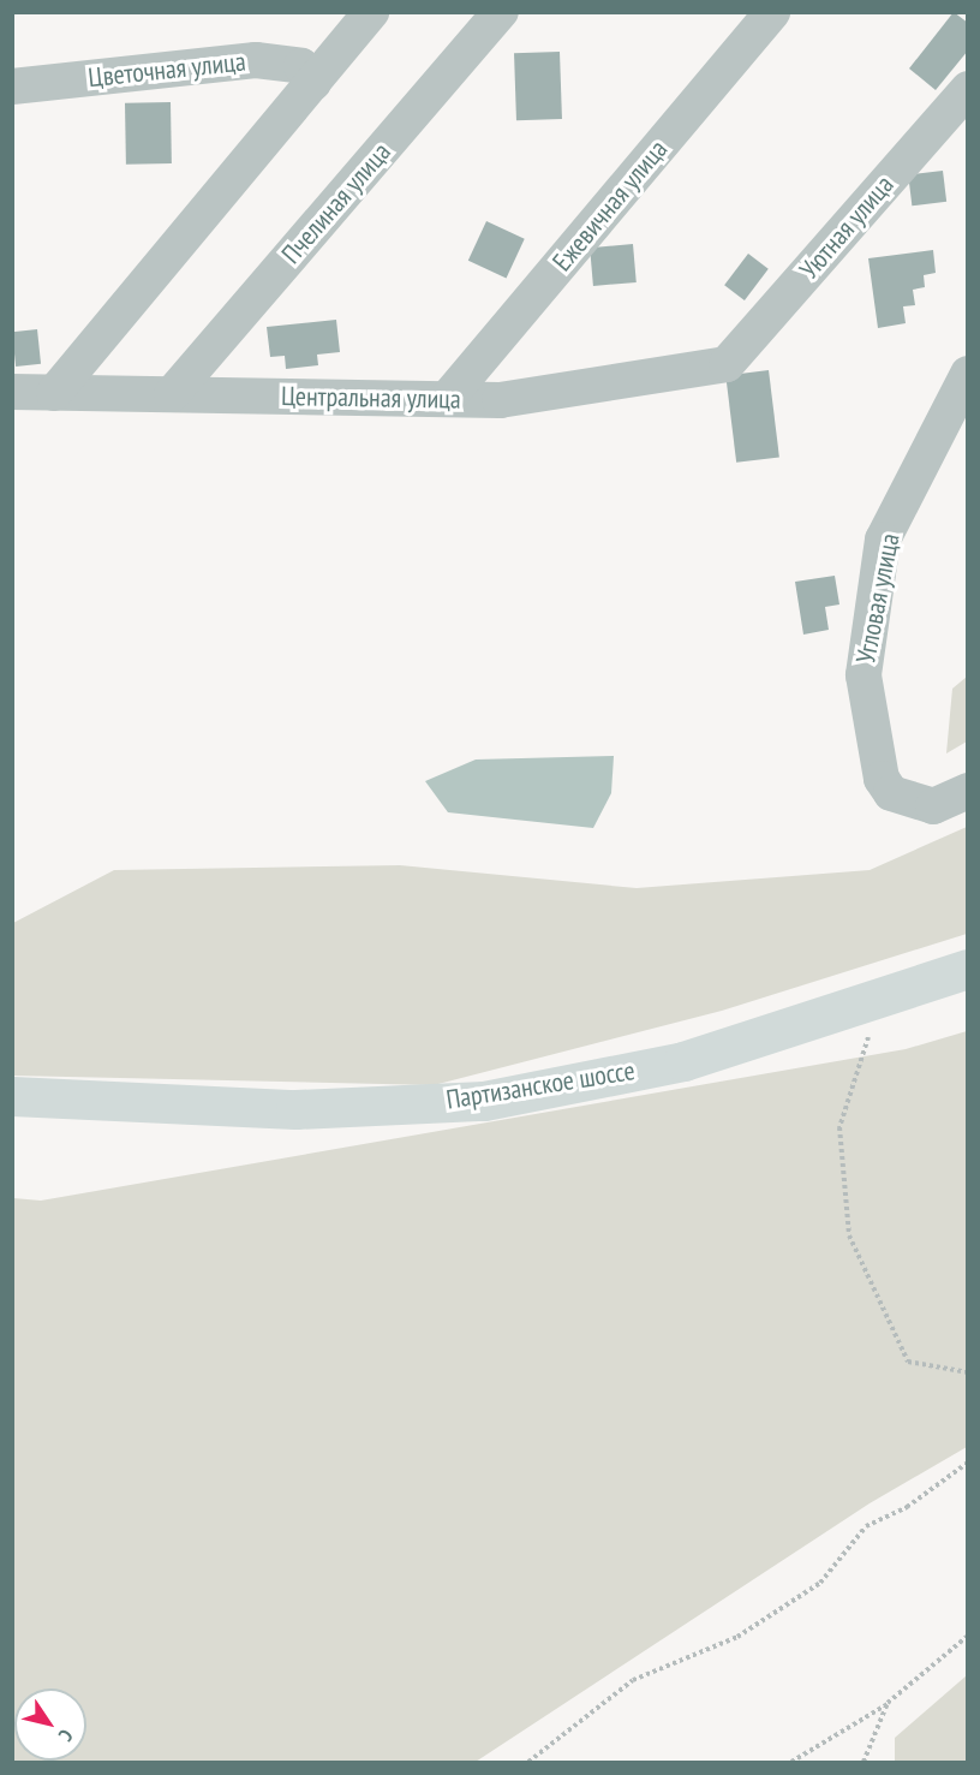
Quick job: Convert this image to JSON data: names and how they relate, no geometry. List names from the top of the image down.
{
  "streets": {
    "main road": ["Партизанское шоссе"],
    "street": [
      "Цветочная улица",
      "Пчелиная улица",
      "Ежевичная улица",
      "Уютная улица",
      "Центральная улица",
      "Угловая улица"
    ]
  },
  "crossings": [
    ["Пчелиная улица", "Центральная улица"],
    ["Ежевичная улица", "Центральная улица"],
    ["Уютная улица", "Центральная улица"]
  ],
  "north": "bottom right"
}
